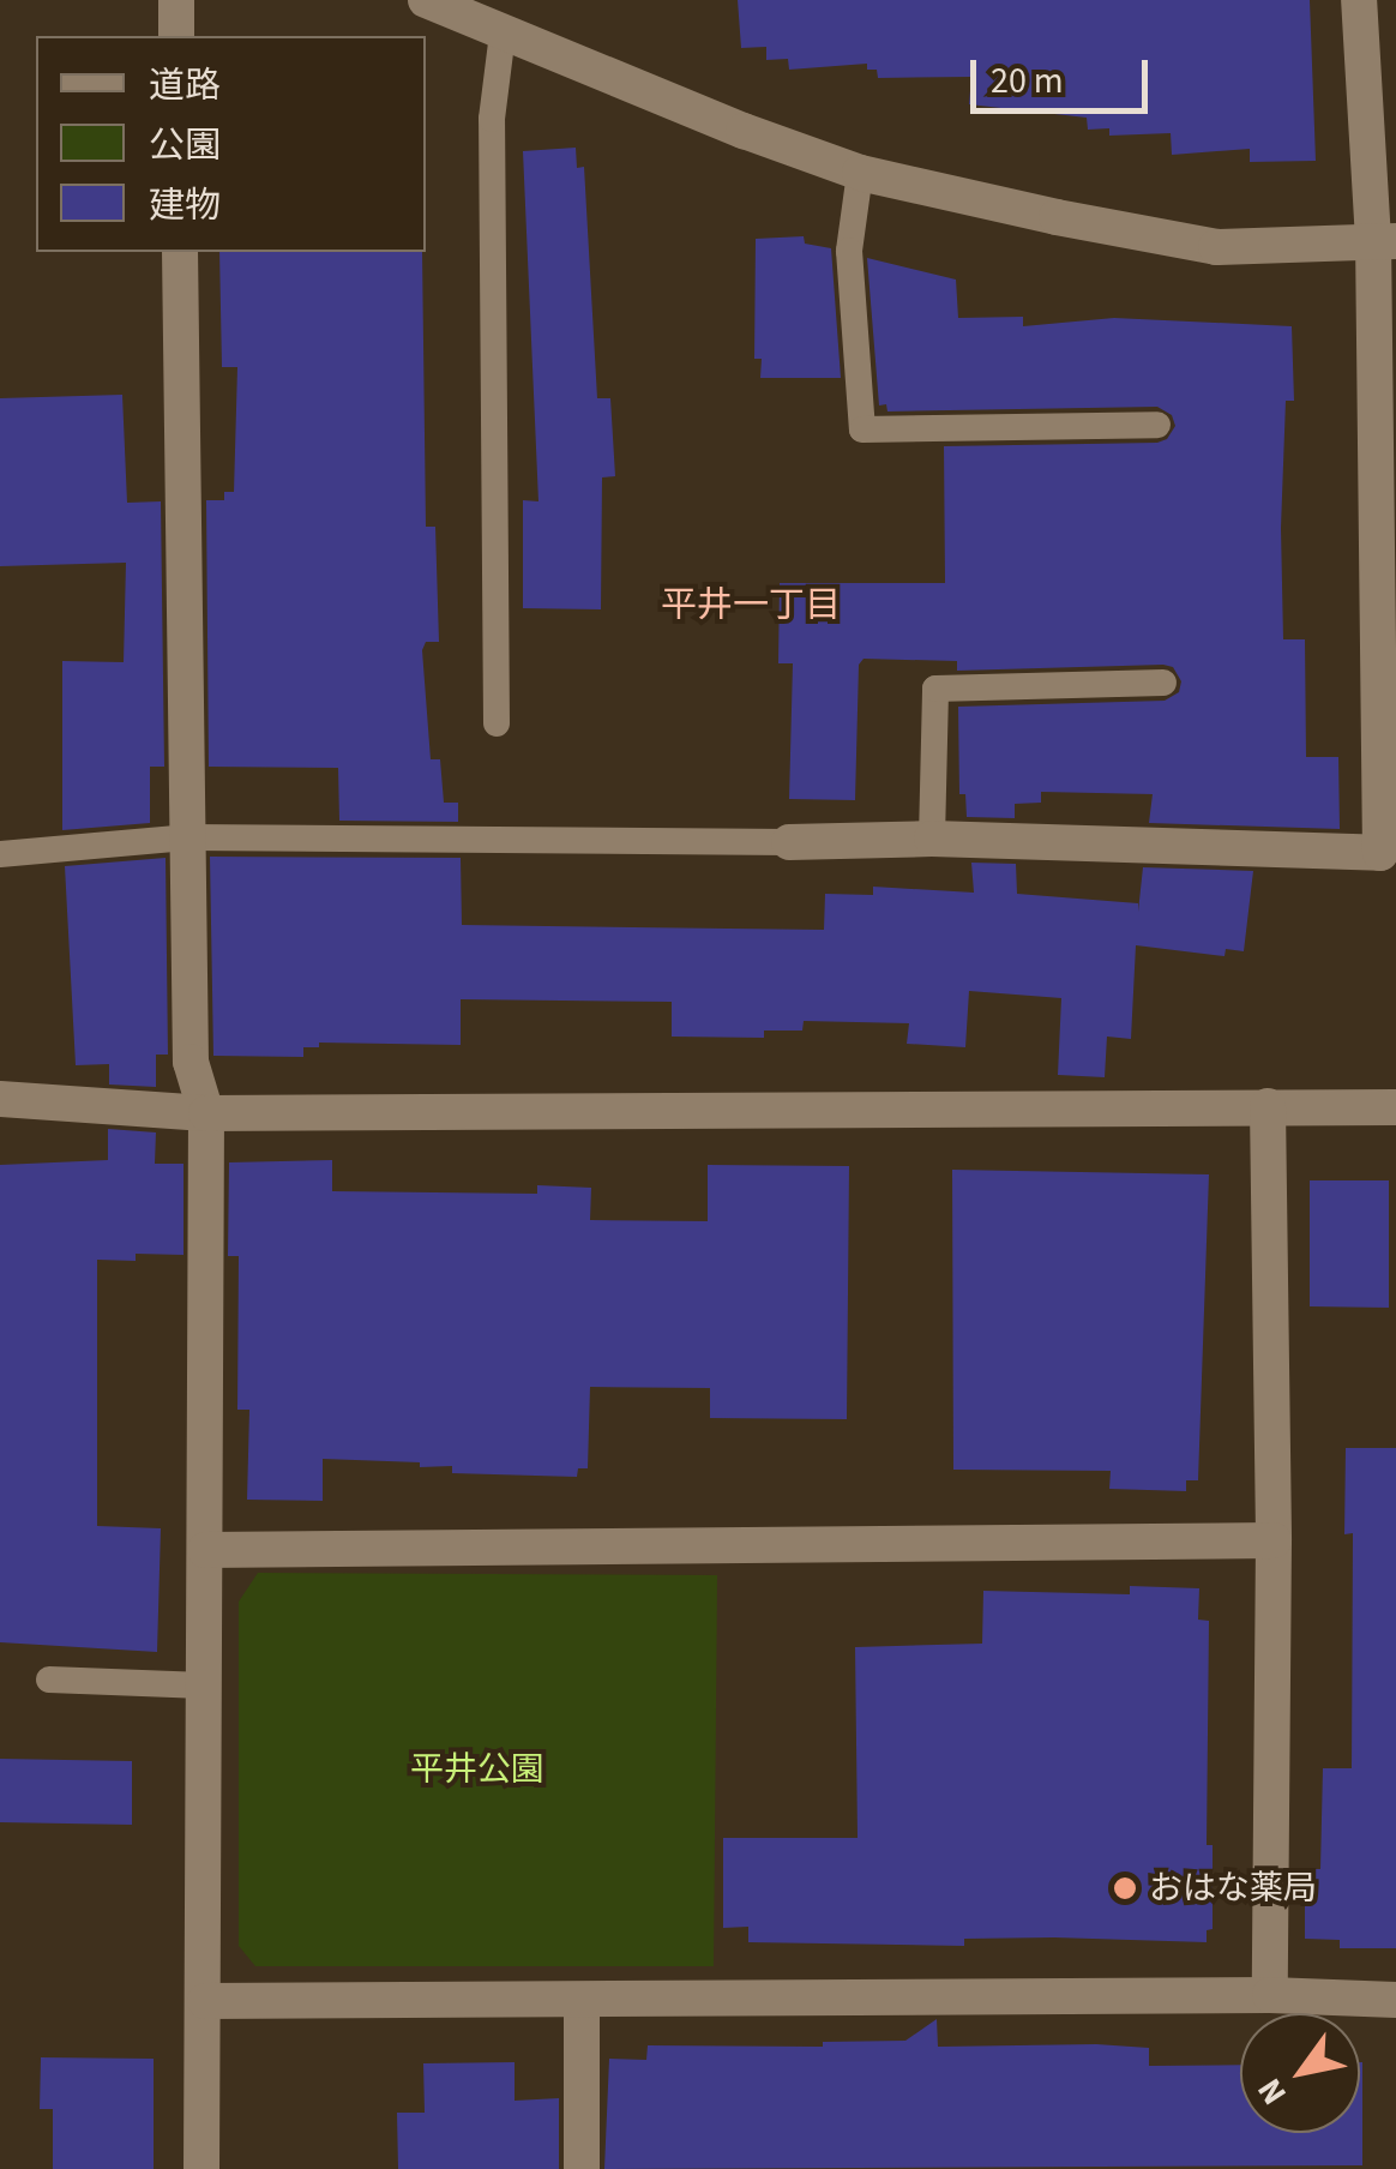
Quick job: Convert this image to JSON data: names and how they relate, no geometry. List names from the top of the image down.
{
  "districts": ["平井一丁目"],
  "parks": ["平井公園"],
  "places": ["おはな薬局"],
  "legend": ["道路", "公園", "建物"],
  "scale_bar": "20 m",
  "north": "bottom left"
}
